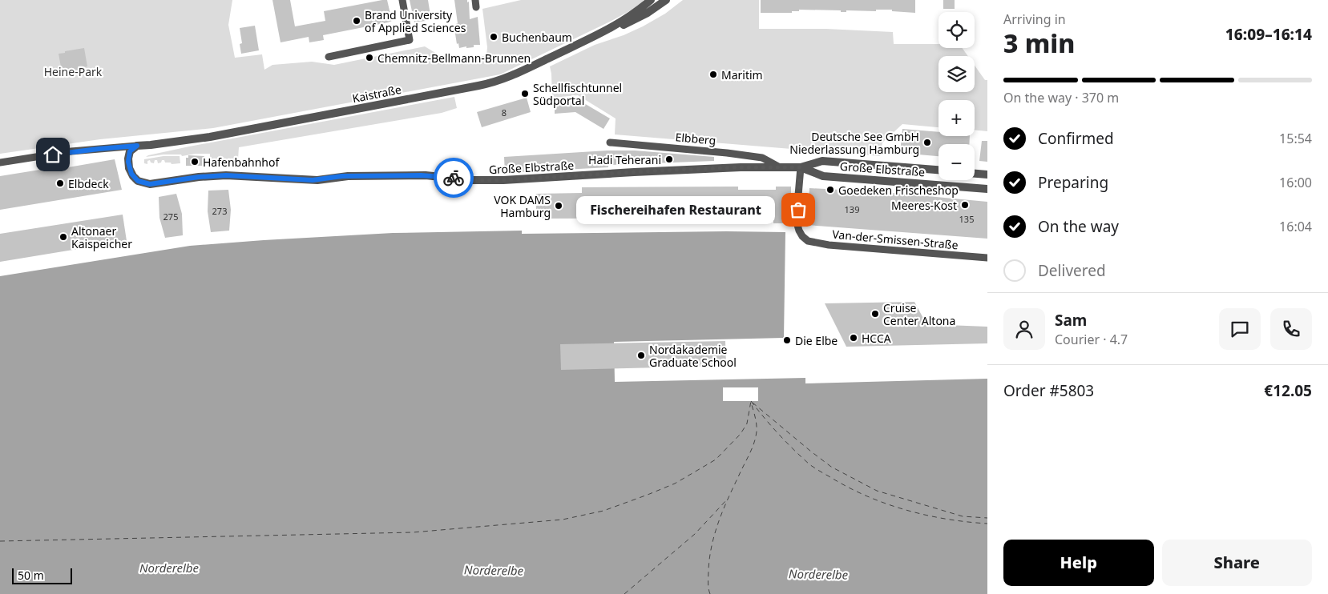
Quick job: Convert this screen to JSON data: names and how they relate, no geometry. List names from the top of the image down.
{
  "streets": {
    "street": [
      "Kaistraße",
      "Elbberg",
      "Große Elbstraße",
      "Van-der-Smissen-Straße"
    ]
  },
  "crossings": [
    ["Kaistraße", "Große Elbstraße"],
    ["Elbberg", "Große Elbstraße"],
    ["Große Elbstraße", "Van-der-Smissen-Straße"]
  ],
  "water": ["Norderelbe"],
  "parks": ["Heine-Park"],
  "places": [
    "Brand University of Applied Sciences",
    "Buchenbaum",
    "Chemnitz-Bellmann-Brunnen",
    "Maritim",
    "Schellfischtunnel Südportal",
    "Deutsche See GmbH Niederlassung Hamburg",
    "Hadi Teherani",
    "Hafenbahnhof",
    "Elbdeck",
    "Goedeken Frischeshop",
    "Meeres-Kost",
    "VOK DAMS Hamburg",
    "Fischereihafen Restaurant",
    "Altonaer Kaispeicher",
    "Cruise Center Altona",
    "HCCA",
    "Die Elbe",
    "Nordakademie Graduate School"
  ],
  "house_numbers": [
    "8",
    "139",
    "273",
    "275",
    "135"
  ],
  "scale_bar": "50 m",
  "page": {
    "heading": ["3 min", "Arriving in", "16:09–16:14"],
    "panel": [
      "Sam",
      "Courier · 4.7",
      "Order #5803",
      "€12.05"
    ],
    "map_buttons": ["+", "−"],
    "bar": "On the way · 370 m",
    "list": [
      ["Confirmed", "15:54"],
      ["Preparing", "16:00"],
      ["On the way", "16:04"],
      "Delivered"
    ],
    "bubble": "Fischereihafen Restaurant",
    "buttons": ["Help", "Share"],
    "scale": "50 m"
  }
}
